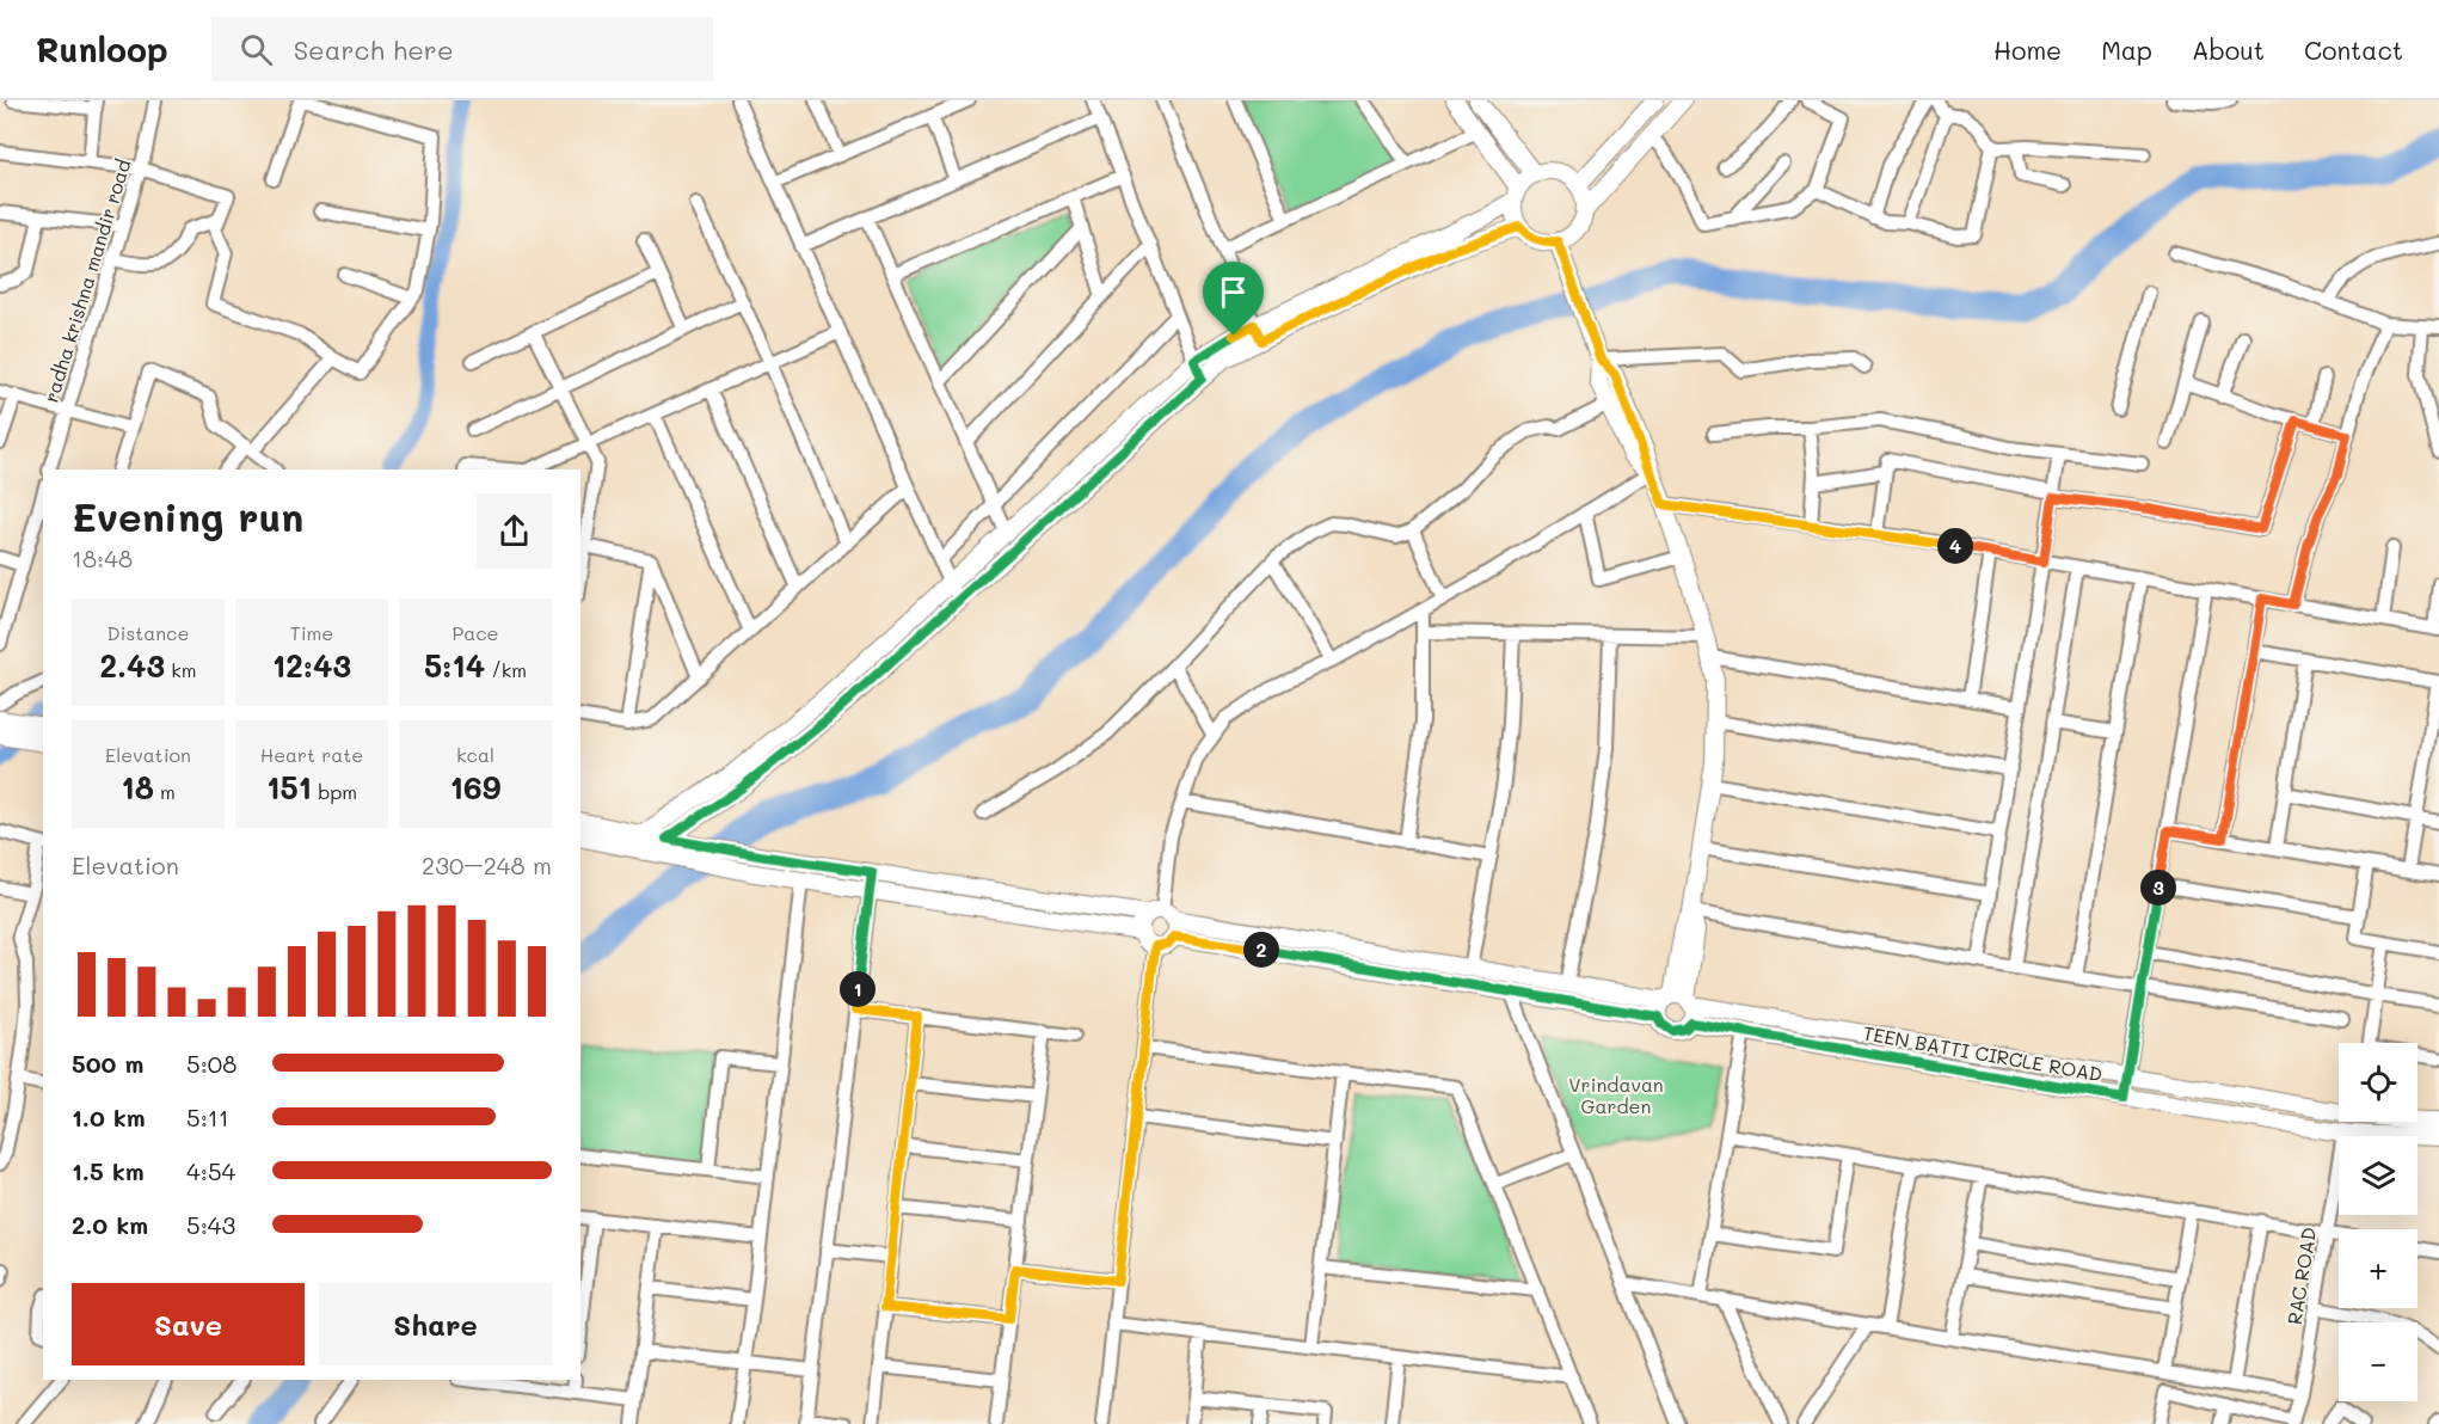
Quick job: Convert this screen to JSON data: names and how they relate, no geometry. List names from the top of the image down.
{
  "streets": {
    "street": ["radha krishna mandir road", "TEEN BATTI CIRCLE ROAD", "RAC ROAD"]
  },
  "crossings": [
    ["TEEN BATTI CIRCLE ROAD", "RAC ROAD"]
  ],
  "parks": ["Vrindavan Garden"],
  "page": {
    "header": "Runloop",
    "search": "Search here",
    "nav": [
      "Home",
      "Map",
      "About",
      "Contact"
    ],
    "heading": ["Evening run", "18:48"],
    "pins": [
      "4",
      "3",
      "2",
      "1"
    ],
    "stats": [
      ["Distance", "2.43 km"],
      ["Time", "12:43"],
      ["Pace", "5:14 /km"],
      ["Elevation", "18 m"],
      ["Heart rate", "151 bpm"],
      ["kcal", "169"]
    ],
    "chart": ["Elevation", "230–248 m"],
    "list": [
      {
        "name": "500 m",
        "note": "5:08"
      },
      {
        "name": "1.0 km",
        "note": "5:11"
      },
      {
        "name": "1.5 km",
        "note": "4:54"
      },
      {
        "name": "2.0 km",
        "note": "5:43"
      }
    ],
    "map_buttons": ["+", "−"],
    "buttons": ["Save", "Share"]
  }
}
